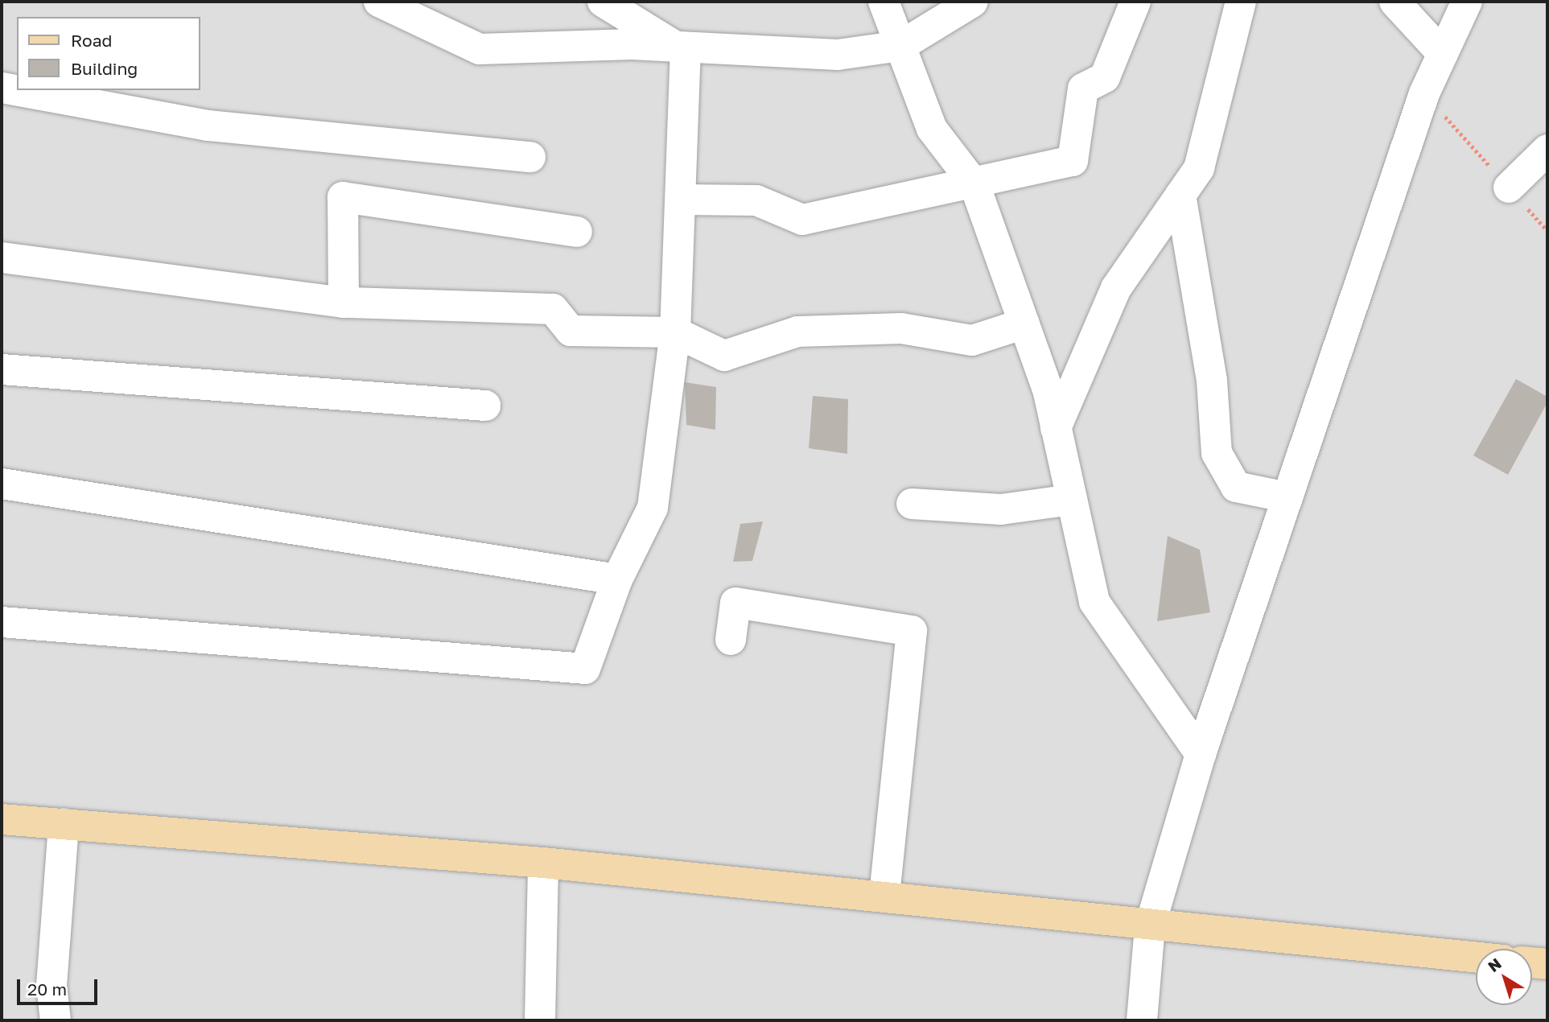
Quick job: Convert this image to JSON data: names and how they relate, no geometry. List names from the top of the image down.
{
  "legend": ["Road", "Building"],
  "scale_bar": "20 m",
  "north": "top left"
}
